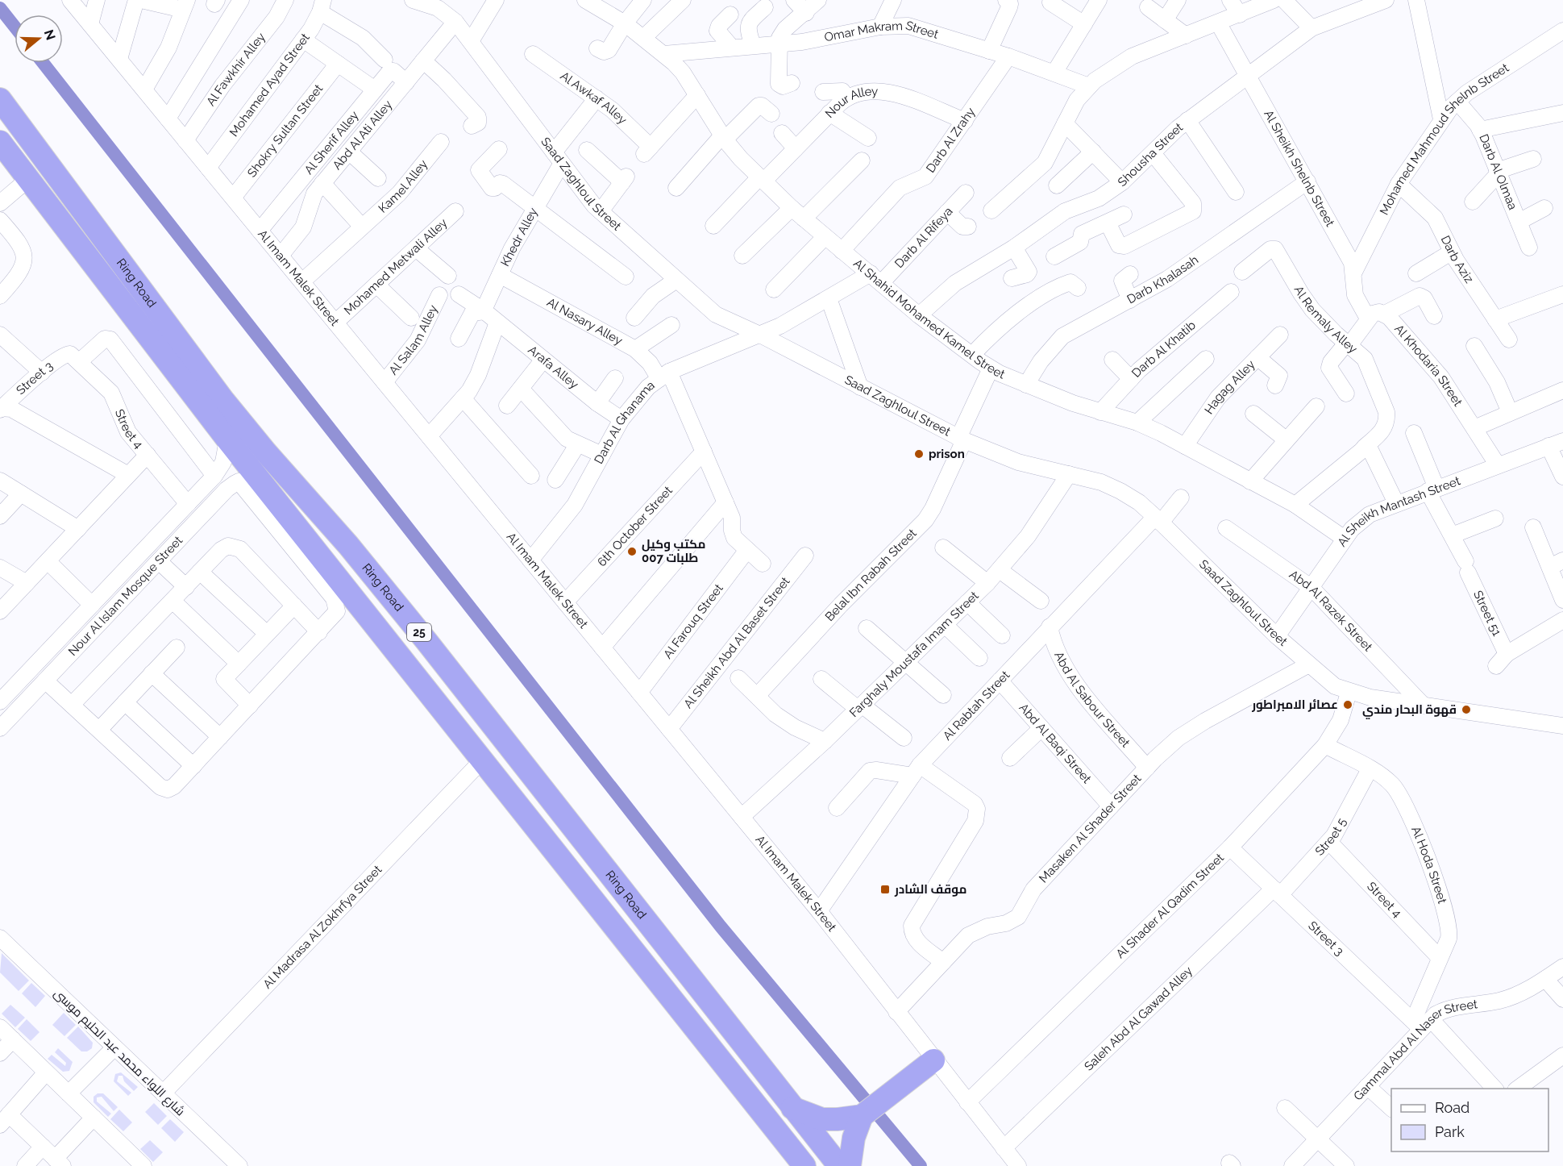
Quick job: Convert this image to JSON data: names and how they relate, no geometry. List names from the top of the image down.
{
  "streets": {
    "highway": ["Ring Road", "25"],
    "street": [
      "Omar Makram Street",
      "Al Fawkhir Alley",
      "Mohamed Ayad Street",
      "Al Awkaf Alley",
      "Nour Alley",
      "Shokry Sultan Street",
      "Abd Al Ati Alley",
      "Darb Al Zrahy",
      "Mohamed Mahmoud Shelnb Street",
      "Al Sherif Alley",
      "Shousha Street",
      "Al Sheikh Shelnb Street",
      "Darb Al Olmaa",
      "Saad Zaghloul Street",
      "Kamel Alley",
      "Khedr Alley",
      "Darb Al Rifeya",
      "Darb Aziz",
      "Mohamed Metwali Alley",
      "Al Imam Malek Street",
      "Darb Khalasah",
      "Al Shahid Mohamed Kamel Street",
      "Al Remaly Alley",
      "Al Nasary Alley",
      "Al Salam Alley",
      "Darb Al Khatib",
      "Al Khodaria Street",
      "Arafa Alley",
      "Street 3",
      "Hagag Alley",
      "Darb Al Ghanama",
      "Street 4",
      "Al Sheikh Mantash Street",
      "6th October Street",
      "Belal Ibn Rabah Street",
      "Nour Al Islam Mosque Street",
      "Abd Al Razek Street",
      "Street 51",
      "Al Farouq Street",
      "Al Sheikh Abd Al Baset Street",
      "Farghaly Moustafa Imam Street",
      "Abd Al Sabour Street",
      "Al Rabtah Street",
      "Abd Al Baqi Street",
      "Masaken Al Shader Street",
      "Street 5",
      "Al Hoda Street",
      "Al Shader Al Qadim Street",
      "Al Madrasa Al Zokhrfya Street",
      "Saleh Abd Al Gawad Alley",
      "شارع اللواء محمد عبد الحليم موسى",
      "Gammal Abd Al Naser Street"
    ]
  },
  "crossings": [
    ["Omar Makram Street", "Darb Al Zrahy"],
    ["Omar Makram Street", "Al Shahid Mohamed Kamel Street"],
    ["Al Fawkhir Alley", "Al Imam Malek Street"],
    ["Mohamed Ayad Street", "Al Imam Malek Street"],
    ["Al Awkaf Alley", "Khedr Alley"],
    ["Al Awkaf Alley", "Al Shahid Mohamed Kamel Street"],
    ["Nour Alley", "Darb Al Zrahy"],
    ["Nour Alley", "Al Shahid Mohamed Kamel Street"],
    ["Shokry Sultan Street", "Al Imam Malek Street"],
    ["Abd Al Ati Alley", "Al Sherif Alley"],
    ["Abd Al Ati Alley", "Saad Zaghloul Street"],
    ["Abd Al Ati Alley", "Al Imam Malek Street"],
    ["Darb Al Zrahy", "Al Shahid Mohamed Kamel Street"],
    ["Mohamed Mahmoud Shelnb Street", "Al Sheikh Shelnb Street"],
    ["Mohamed Mahmoud Shelnb Street", "Darb Al Olmaa"],
    ["Mohamed Mahmoud Shelnb Street", "Darb Aziz"],
    ["Al Sherif Alley", "Al Imam Malek Street"],
    ["Shousha Street", "Al Sheikh Shelnb Street"],
    ["Shousha Street", "Al Shahid Mohamed Kamel Street"],
    ["Al Sheikh Shelnb Street", "Darb Khalasah"],
    ["Al Sheikh Shelnb Street", "Al Khodaria Street"],
    ["Saad Zaghloul Street", "Khedr Alley"],
    ["Saad Zaghloul Street", "Darb Al Ghanama"],
    ["Saad Zaghloul Street", "Al Sheikh Mantash Street"],
    ["Saad Zaghloul Street", "Belal Ibn Rabah Street"],
    ["Saad Zaghloul Street", "Abd Al Razek Street"],
    ["Saad Zaghloul Street", "Farghaly Moustafa Imam Street"],
    ["Saad Zaghloul Street", "Al Rabtah Street"],
    ["Saad Zaghloul Street", "Masaken Al Shader Street"],
    ["Saad Zaghloul Street", "Al Shader Al Qadim Street"],
    ["Kamel Alley", "Al Imam Malek Street"],
    ["Khedr Alley", "Al Imam Malek Street"],
    ["Khedr Alley", "Al Nasary Alley"],
    ["Khedr Alley", "Arafa Alley"],
    ["Darb Al Rifeya", "Al Shahid Mohamed Kamel Street"],
    ["Darb Al Rifeya", "Darb Al Ghanama"],
    ["Mohamed Metwali Alley", "Al Imam Malek Street"],
    ["Al Imam Malek Street", "Al Salam Alley"],
    ["Al Imam Malek Street", "Darb Al Ghanama"],
    ["Al Imam Malek Street", "6th October Street"],
    ["Al Imam Malek Street", "Al Farouq Street"],
    ["Al Imam Malek Street", "Al Sheikh Abd Al Baset Street"],
    ["Al Imam Malek Street", "Farghaly Moustafa Imam Street"],
    ["Al Imam Malek Street", "Al Rabtah Street"],
    ["Al Imam Malek Street", "Masaken Al Shader Street"],
    ["Al Imam Malek Street", "Al Shader Al Qadim Street"],
    ["Al Imam Malek Street", "Saleh Abd Al Gawad Alley"],
    ["Darb Khalasah", "Al Shahid Mohamed Kamel Street"],
    ["Ring Road", "Nour Al Islam Mosque Street"],
    ["Ring Road", "Al Madrasa Al Zokhrfya Street"],
    ["Al Shahid Mohamed Kamel Street", "Darb Al Khatib"],
    ["Al Shahid Mohamed Kamel Street", "Hagag Alley"],
    ["Al Shahid Mohamed Kamel Street", "Al Sheikh Mantash Street"],
    ["Al Shahid Mohamed Kamel Street", "Belal Ibn Rabah Street"],
    ["Al Nasary Alley", "Darb Al Ghanama"],
    ["Al Nasary Alley", "6th October Street"],
    ["Al Nasary Alley", "Al Farouq Street"],
    ["Al Khodaria Street", "Al Sheikh Mantash Street"],
    ["Arafa Alley", "Darb Al Ghanama"],
    ["Street 3", "Street 4"],
    ["Street 3", "Nour Al Islam Mosque Street"],
    ["Street 3", "Street 5"],
    ["Street 3", "Al Hoda Street"],
    ["Street 3", "Al Shader Al Qadim Street"],
    ["Street 3", "Saleh Abd Al Gawad Alley"],
    ["Street 3", "Gammal Abd Al Naser Street"],
    ["Street 4", "Nour Al Islam Mosque Street"],
    ["Street 4", "Street 5"],
    ["Street 4", "Al Hoda Street"],
    ["Al Sheikh Mantash Street", "Abd Al Razek Street"],
    ["Al Sheikh Mantash Street", "Street 51"],
    ["Abd Al Sabour Street", "Al Rabtah Street"],
    ["Abd Al Sabour Street", "Masaken Al Shader Street"],
    ["Al Rabtah Street", "Abd Al Baqi Street"],
    ["Abd Al Baqi Street", "Masaken Al Shader Street"],
    ["Street 5", "Al Hoda Street"],
    ["Street 5", "Saleh Abd Al Gawad Alley"],
    ["Al Hoda Street", "Al Shader Al Qadim Street"],
    ["Al Hoda Street", "Gammal Abd Al Naser Street"],
    ["Al Madrasa Al Zokhrfya Street", "شارع اللواء محمد عبد الحليم موسى"]
  ],
  "places": {
    "other": [
      "prison",
      "مكتب وكيل طلبات 007",
      "عصائر الامبراطور",
      "قهوة البحار مندي"
    ],
    "transit": ["موقف الشادر"]
  },
  "legend": ["Road", "Park"],
  "north": "right"
}
